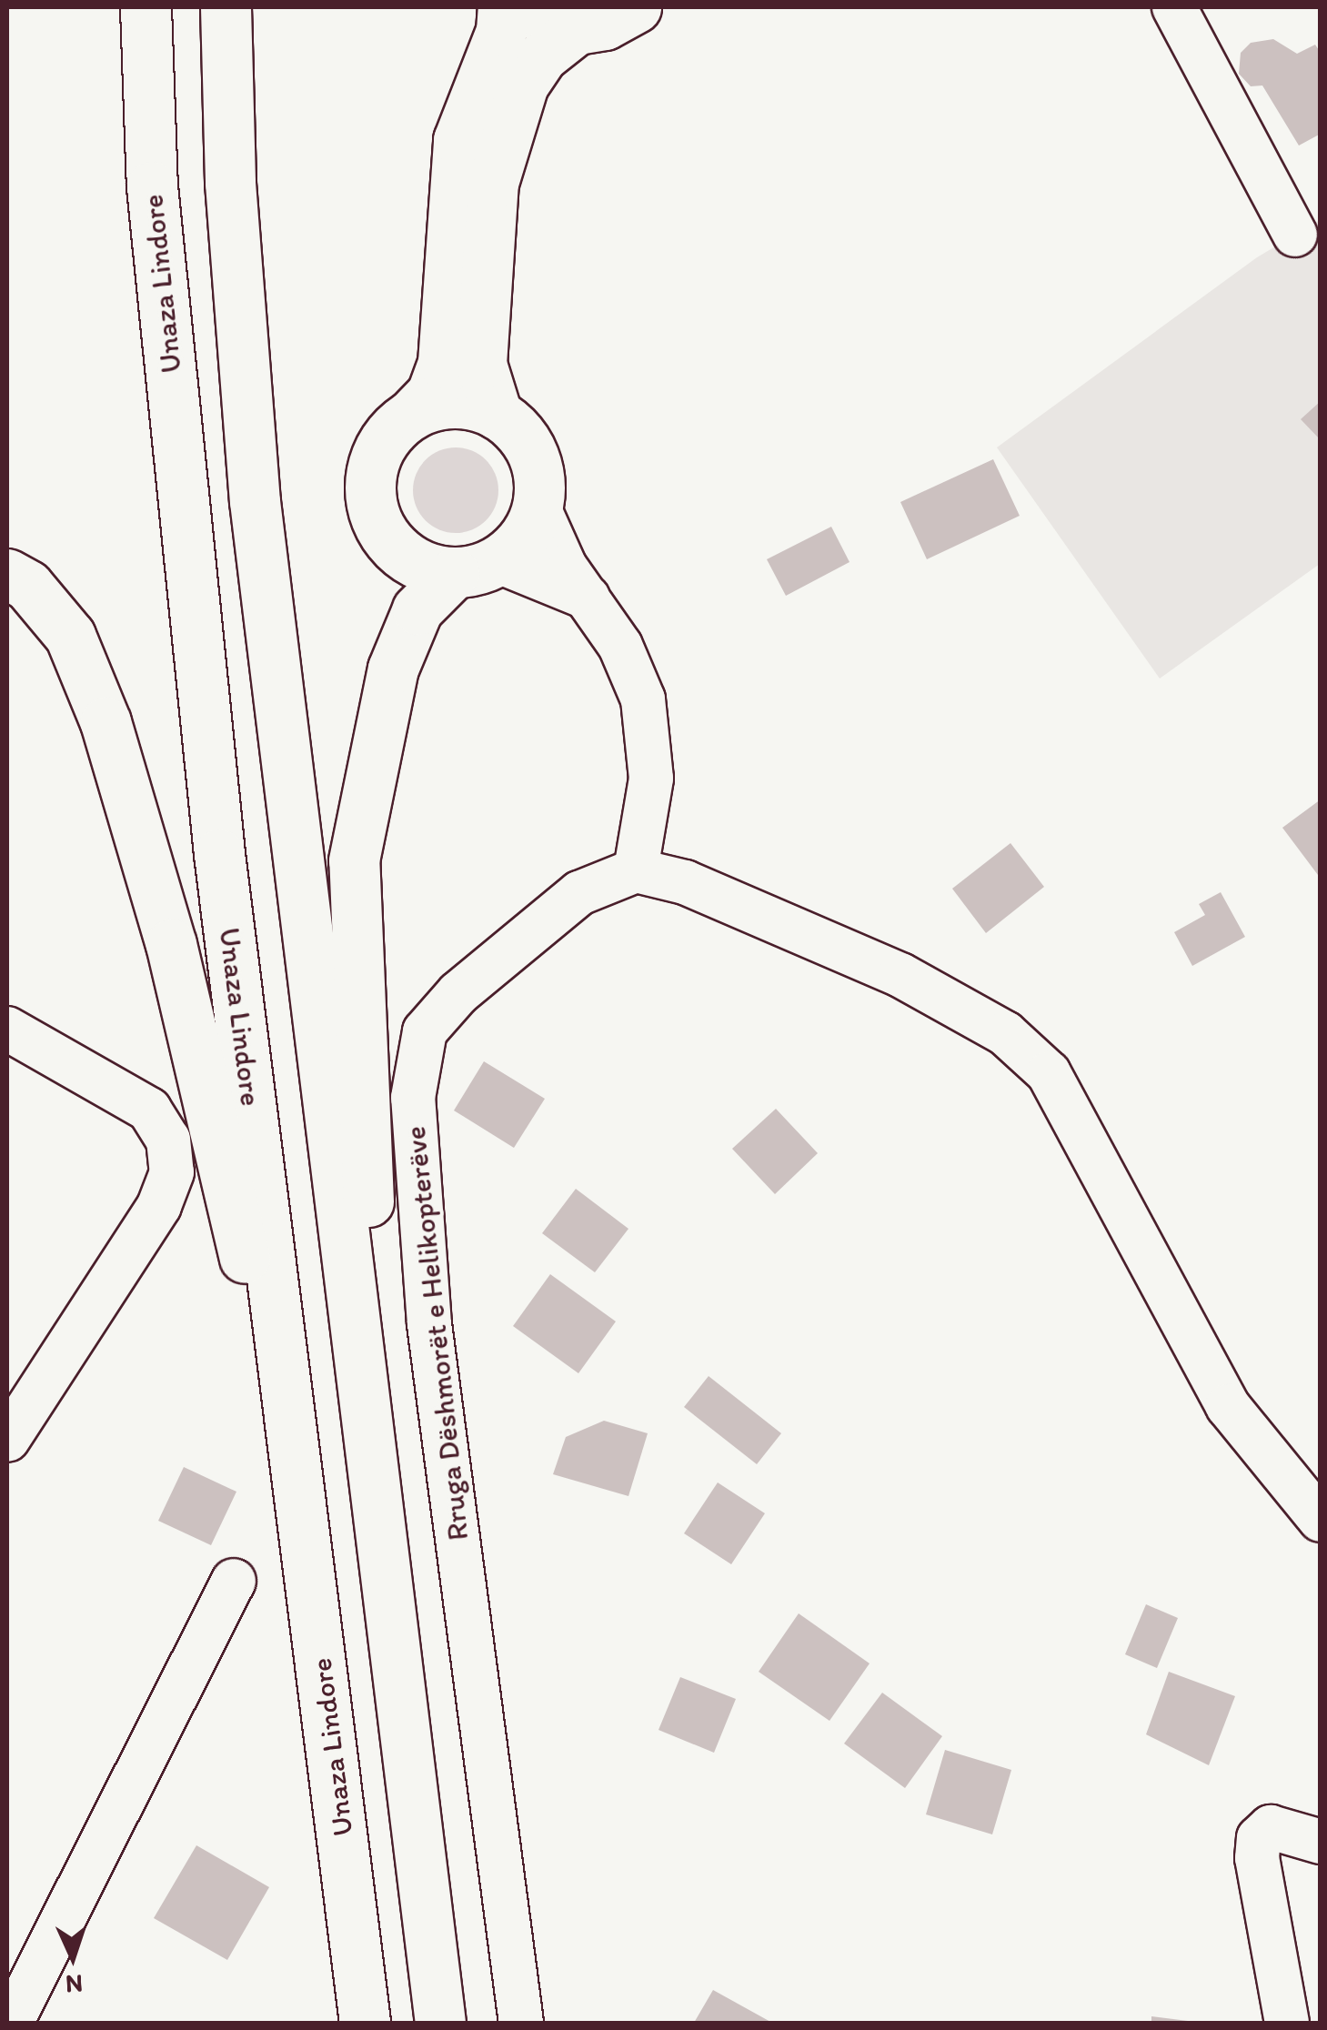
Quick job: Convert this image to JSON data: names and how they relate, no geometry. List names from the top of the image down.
{
  "streets": {
    "main road": ["Unaza Lindore"],
    "street": ["Rruga Dëshmorët e Helikopterëve"]
  },
  "north": "bottom"
}
